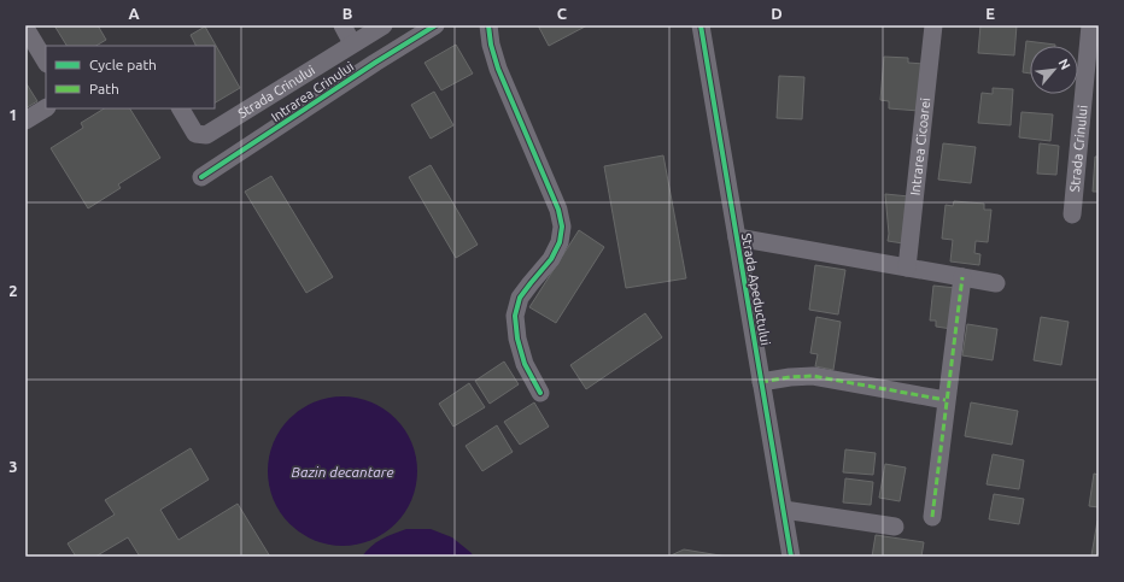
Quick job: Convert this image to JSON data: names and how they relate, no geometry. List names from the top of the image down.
{
  "streets": {
    "street": [
      "Strada Crinului",
      "Intrarea Crinului",
      "Intrarea Cicoarei",
      "Strada Apeductului"
    ]
  },
  "water": ["Bazin decantare"],
  "legend": ["Cycle path", "Path"],
  "north": "top right",
  "grid": {
    "columns": [
      "A",
      "B",
      "C",
      "D",
      "E"
    ],
    "rows": ["1", "2", "3"]
  }
}
